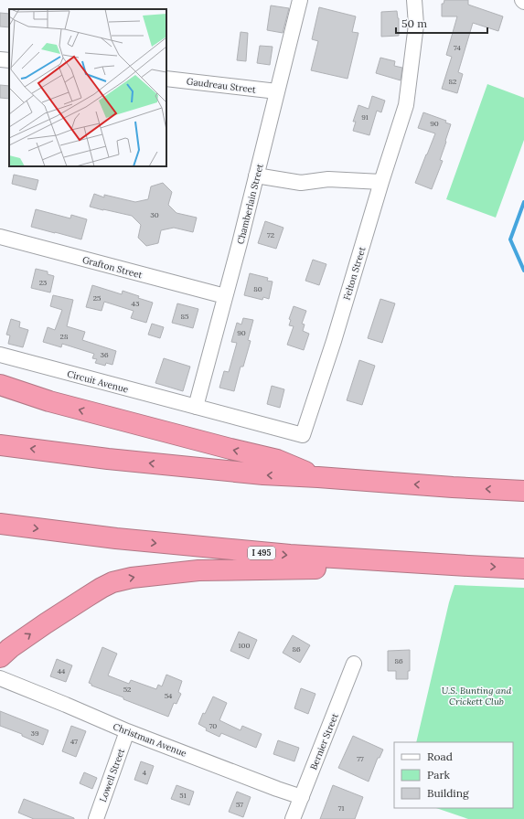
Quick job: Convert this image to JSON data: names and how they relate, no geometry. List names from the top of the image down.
{
  "streets": {
    "highway": ["I 495"],
    "street": [
      "Gaudreau Street",
      "Chamberlain Street",
      "Grafton Street",
      "Felton Street",
      "Circuit Avenue",
      "Christman Avenue",
      "Bernier Street",
      "Lowell Street"
    ]
  },
  "crossings": [
    ["Gaudreau Street", "Chamberlain Street"],
    ["Chamberlain Street", "Grafton Street"],
    ["Chamberlain Street", "Felton Street"],
    ["Chamberlain Street", "Circuit Avenue"],
    ["Felton Street", "Circuit Avenue"],
    ["Christman Avenue", "Bernier Street"],
    ["Christman Avenue", "Lowell Street"]
  ],
  "parks": ["U.S. Bunting and Crickett Club"],
  "house_numbers": [
    "74",
    "82",
    "91",
    "90",
    "30",
    "72",
    "23",
    "80",
    "25",
    "43",
    "85",
    "90",
    "28",
    "36",
    "100",
    "86",
    "86",
    "44",
    "52",
    "54",
    "70",
    "39",
    "47",
    "77",
    "4",
    "51",
    "57",
    "71"
  ],
  "legend": ["Road", "Park", "Building"],
  "scale_bar": "50 m"
}
